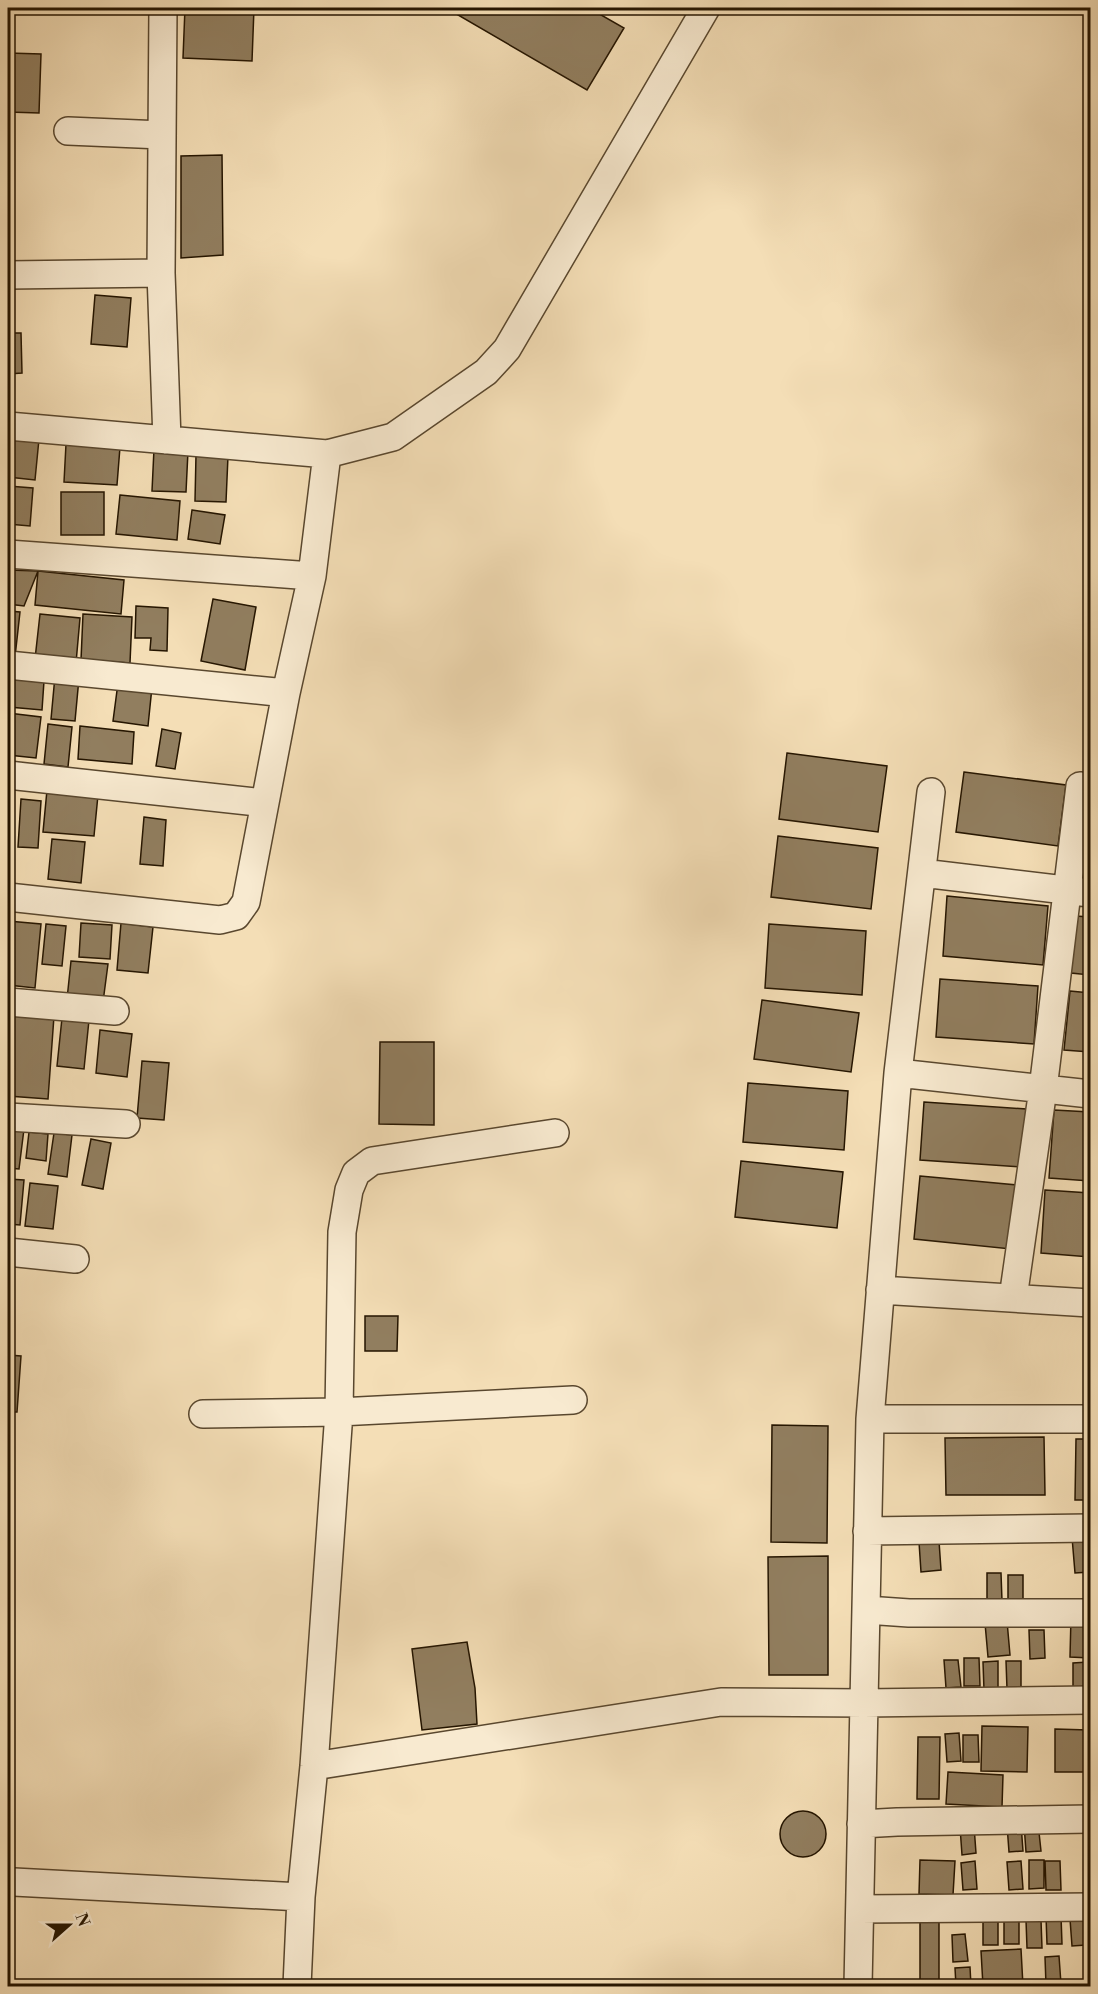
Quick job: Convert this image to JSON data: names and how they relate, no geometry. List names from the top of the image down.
{
  "north": "right"
}
